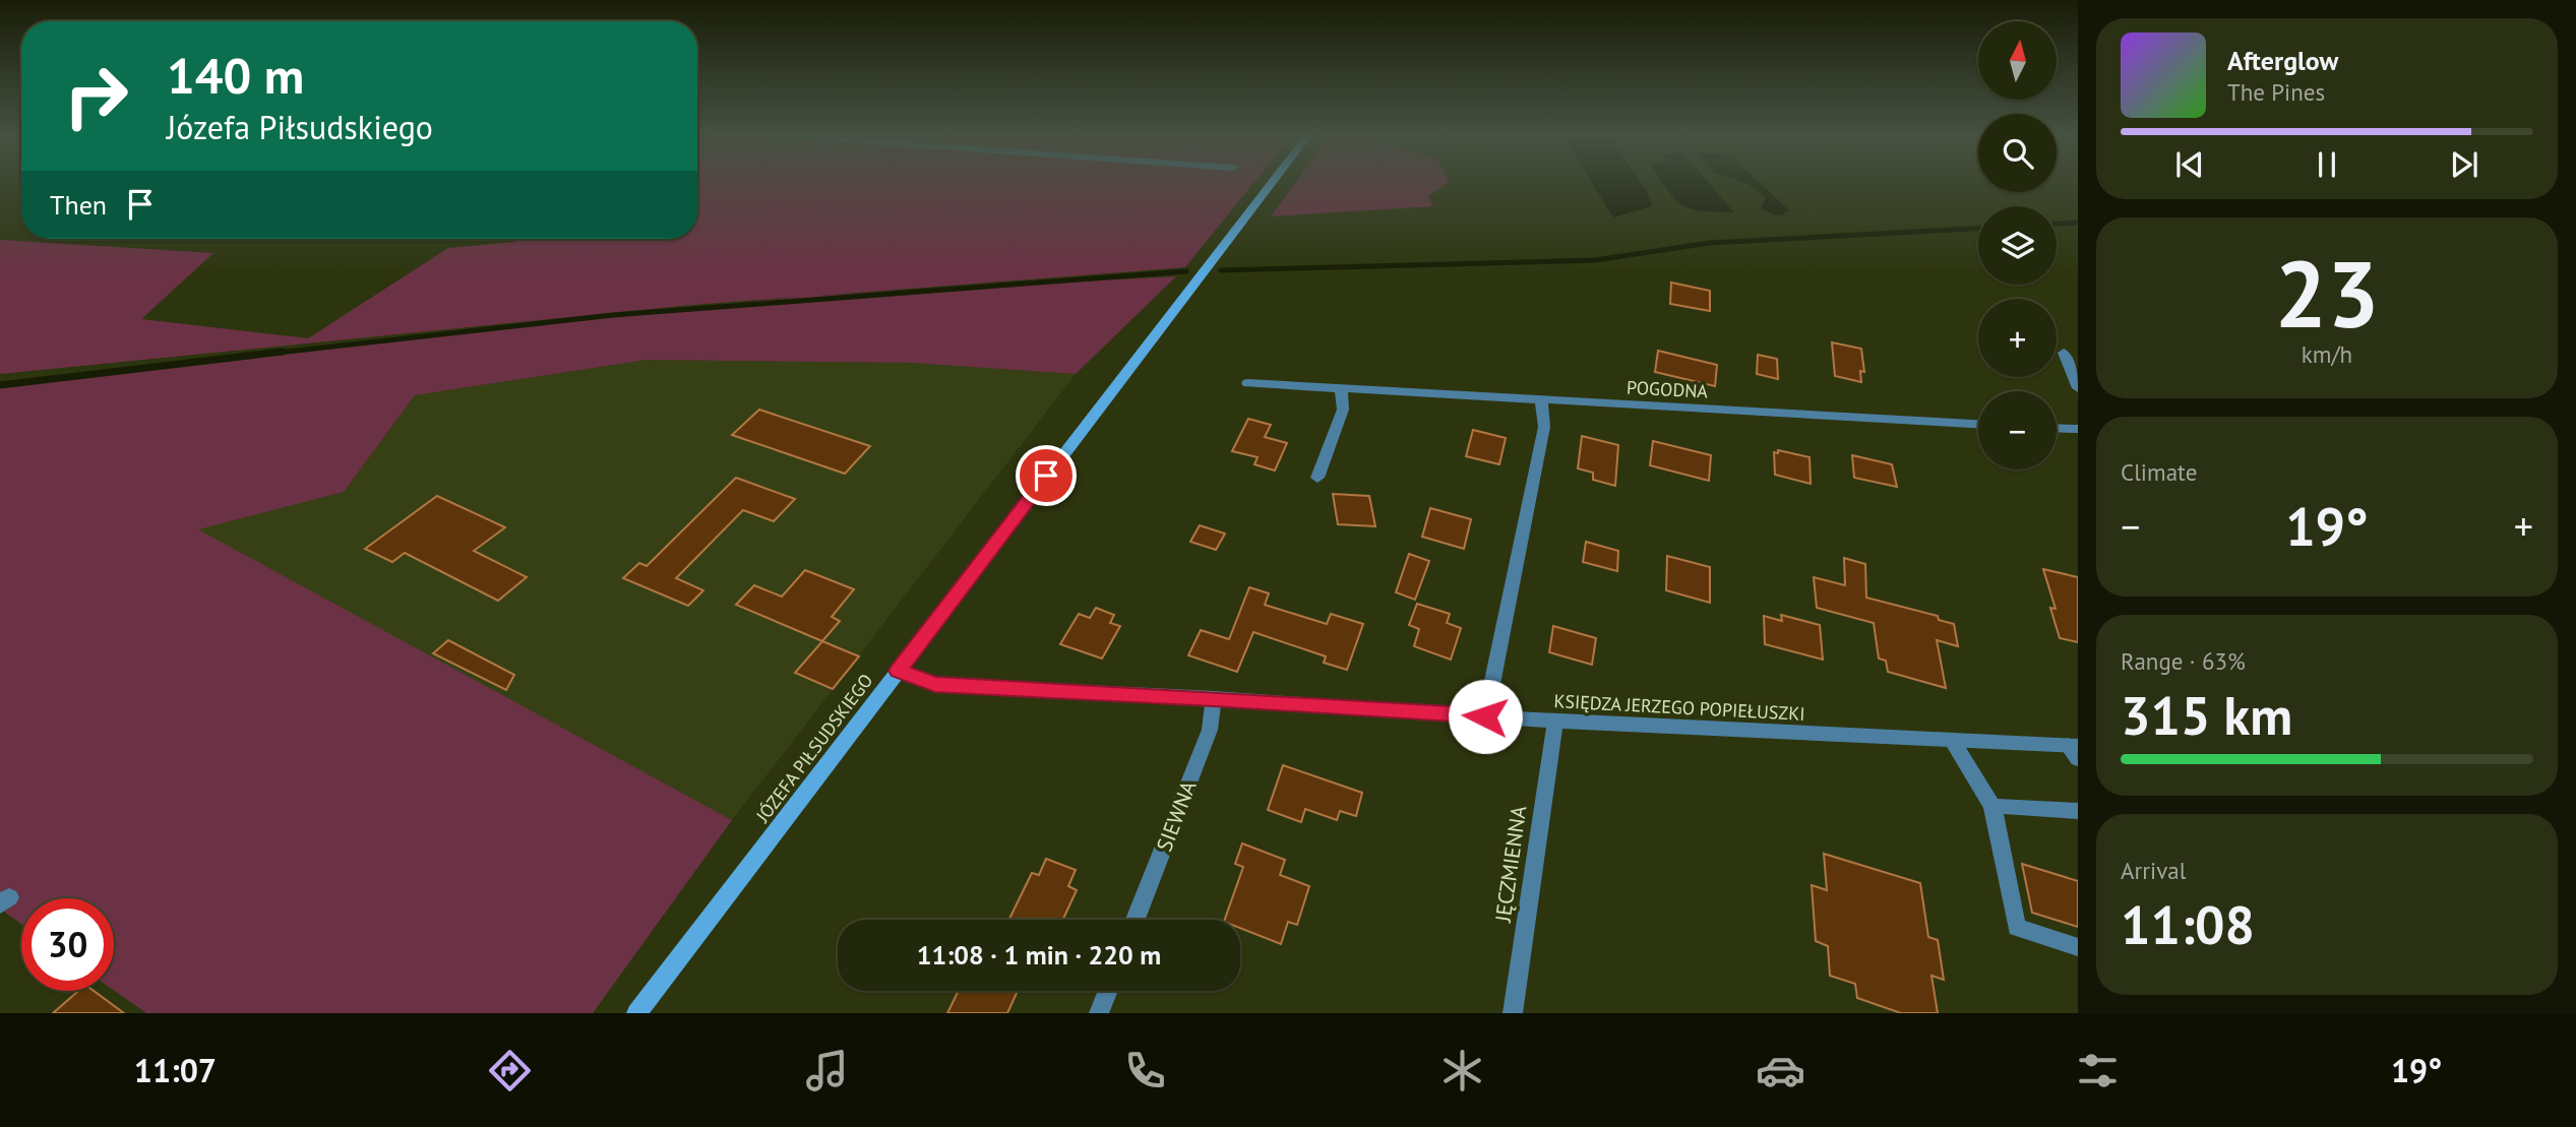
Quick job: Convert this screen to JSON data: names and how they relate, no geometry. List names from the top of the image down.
{
  "streets": {
    "main road": ["JÓZEFA PIŁSUDSKIEGO"],
    "street": [
      "POGODNA",
      "KSIĘDZA JERZEGO POPIEŁUSZKI",
      "SIEWNA",
      "JĘCZMIENNA"
    ]
  },
  "crossings": [
    ["KSIĘDZA JERZEGO POPIEŁUSZKI", "JÓZEFA PIŁSUDSKIEGO"],
    ["KSIĘDZA JERZEGO POPIEŁUSZKI", "SIEWNA"],
    ["KSIĘDZA JERZEGO POPIEŁUSZKI", "JĘCZMIENNA"]
  ],
  "north": "top",
  "page": {
    "map_buttons": ["+", "−"],
    "turn": ["140 m", "Józefa Piłsudskiego"],
    "song": ["Afterglow", "The Pines"],
    "then": "Then",
    "tile": [
      ["23", "km/h"],
      "Climate",
      ["Range · 63%", "315 km"],
      ["Arrival", "11:08"]
    ],
    "heat": ["−", "19°", "+"],
    "limit": "30",
    "trip": "11:08 · 1 min · 220 m",
    "tabs": ["11:07", "19°"]
  }
}
